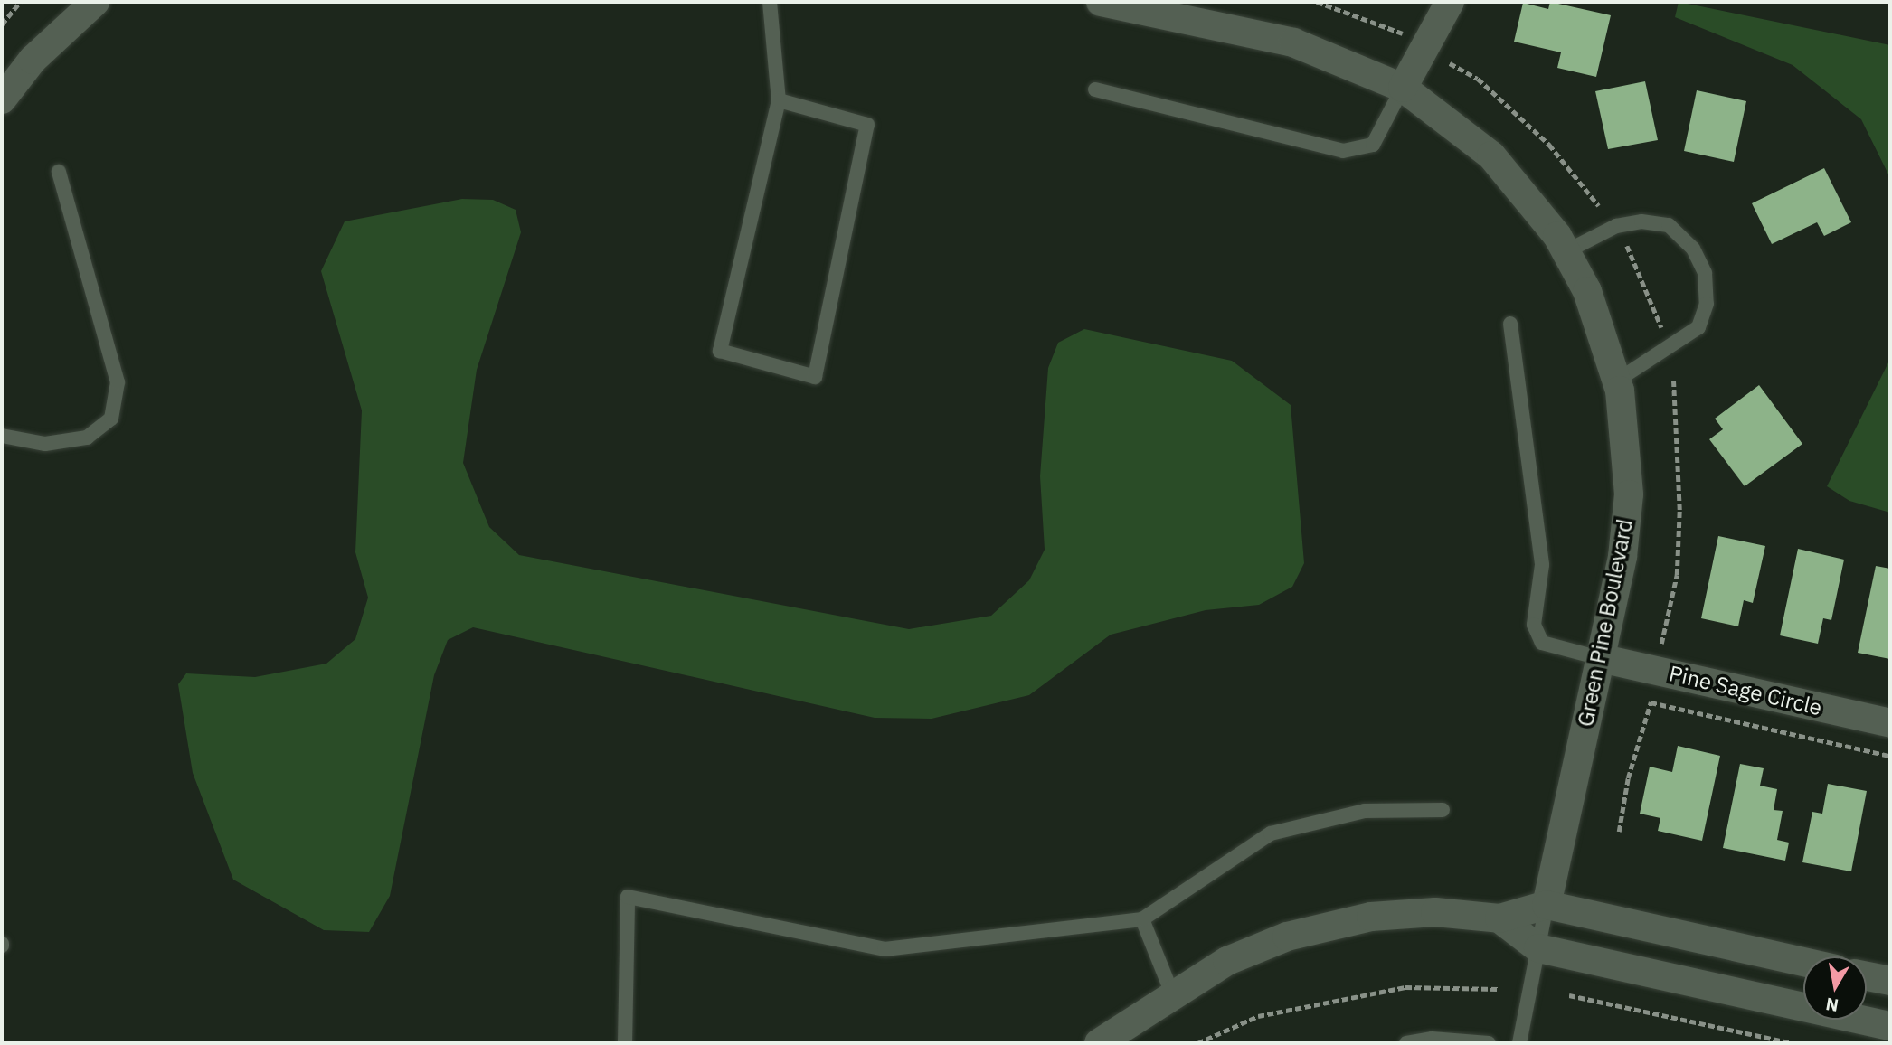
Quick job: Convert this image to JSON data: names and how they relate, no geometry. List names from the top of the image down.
{
  "streets": {
    "street": ["Green Pine Boulevard", "Pine Sage Circle"]
  },
  "crossings": [
    ["Green Pine Boulevard", "Pine Sage Circle"]
  ],
  "north": "bottom"
}
